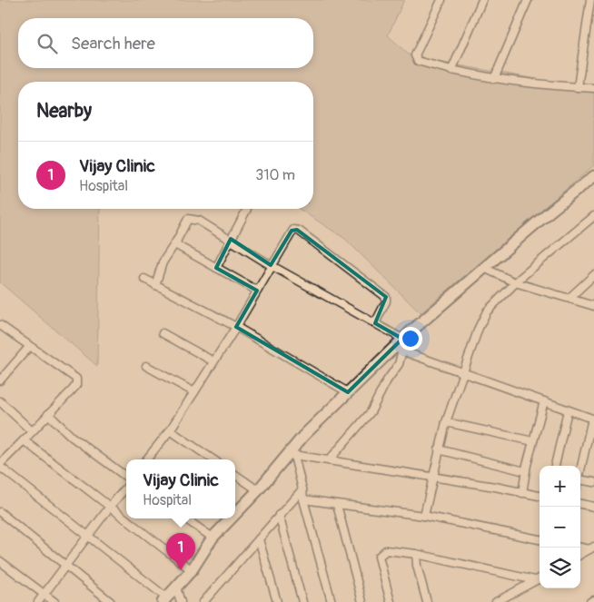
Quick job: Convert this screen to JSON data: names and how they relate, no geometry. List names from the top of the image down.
{
  "page": {
    "search": "Search here",
    "heading": "Nearby",
    "list": [
      {
        "mark": "1",
        "name": "Vijay Clinic",
        "note": "Hospital",
        "value": "310 m"
      }
    ],
    "popup": ["Vijay Clinic", "Hospital"],
    "map_buttons": ["+", "−"],
    "pins": "1"
  }
}
